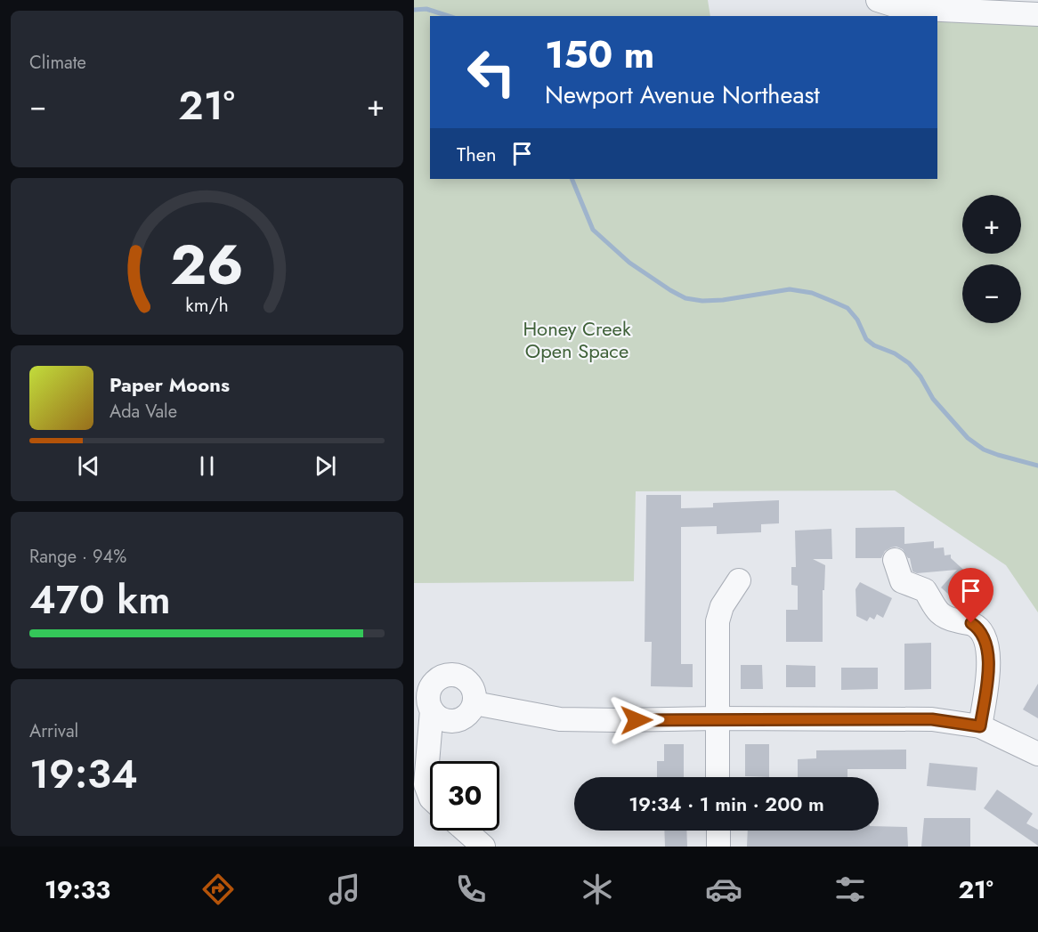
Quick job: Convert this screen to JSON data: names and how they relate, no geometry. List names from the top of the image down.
{
  "parks": ["Honey Creek Open Space"],
  "page": {
    "tile": [
      "Climate",
      ["Range · 94%", "470 km"],
      ["Arrival", "19:34"]
    ],
    "turn": ["150 m", "Newport Avenue Northeast"],
    "heat": ["−", "21°", "+"],
    "then": "Then",
    "map_buttons": ["+", "−"],
    "song": ["Paper Moons", "Ada Vale"],
    "limit": "30",
    "trip": "19:34 · 1 min · 200 m",
    "tabs": ["19:33", "21°"],
    "gauge": ["26", "km/h"]
  }
}
